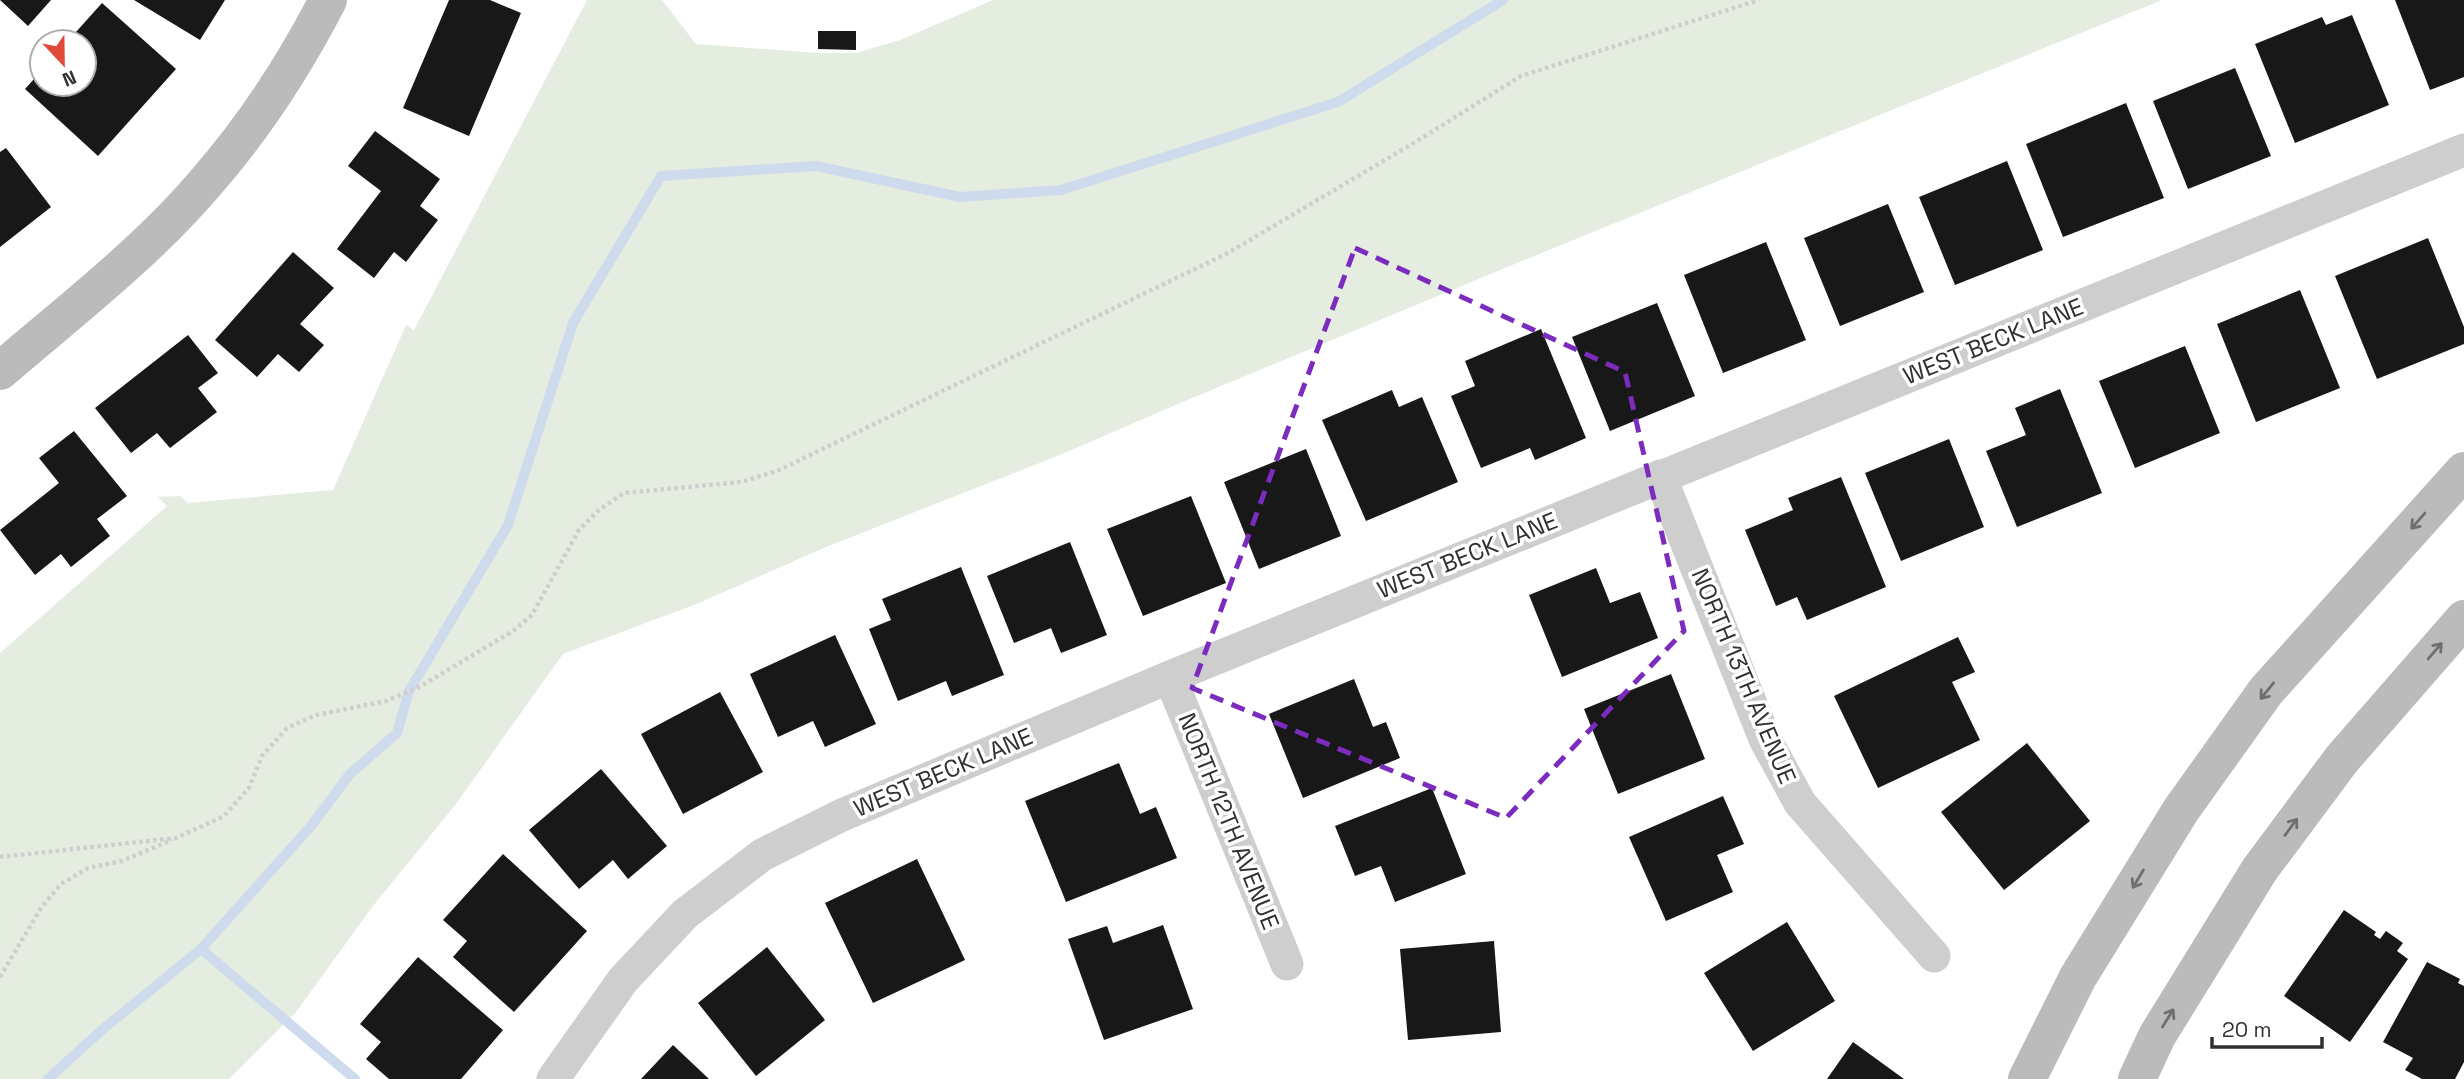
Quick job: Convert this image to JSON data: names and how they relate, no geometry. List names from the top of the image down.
{
  "streets": {
    "street": ["WEST BECK LANE", "NORTH 13TH AVENUE", "NORTH 12TH AVENUE"]
  },
  "crossings": [
    ["WEST BECK LANE", "NORTH 13TH AVENUE"],
    ["WEST BECK LANE", "NORTH 12TH AVENUE"]
  ],
  "scale_bar": "20 m",
  "north": "bottom"
}
